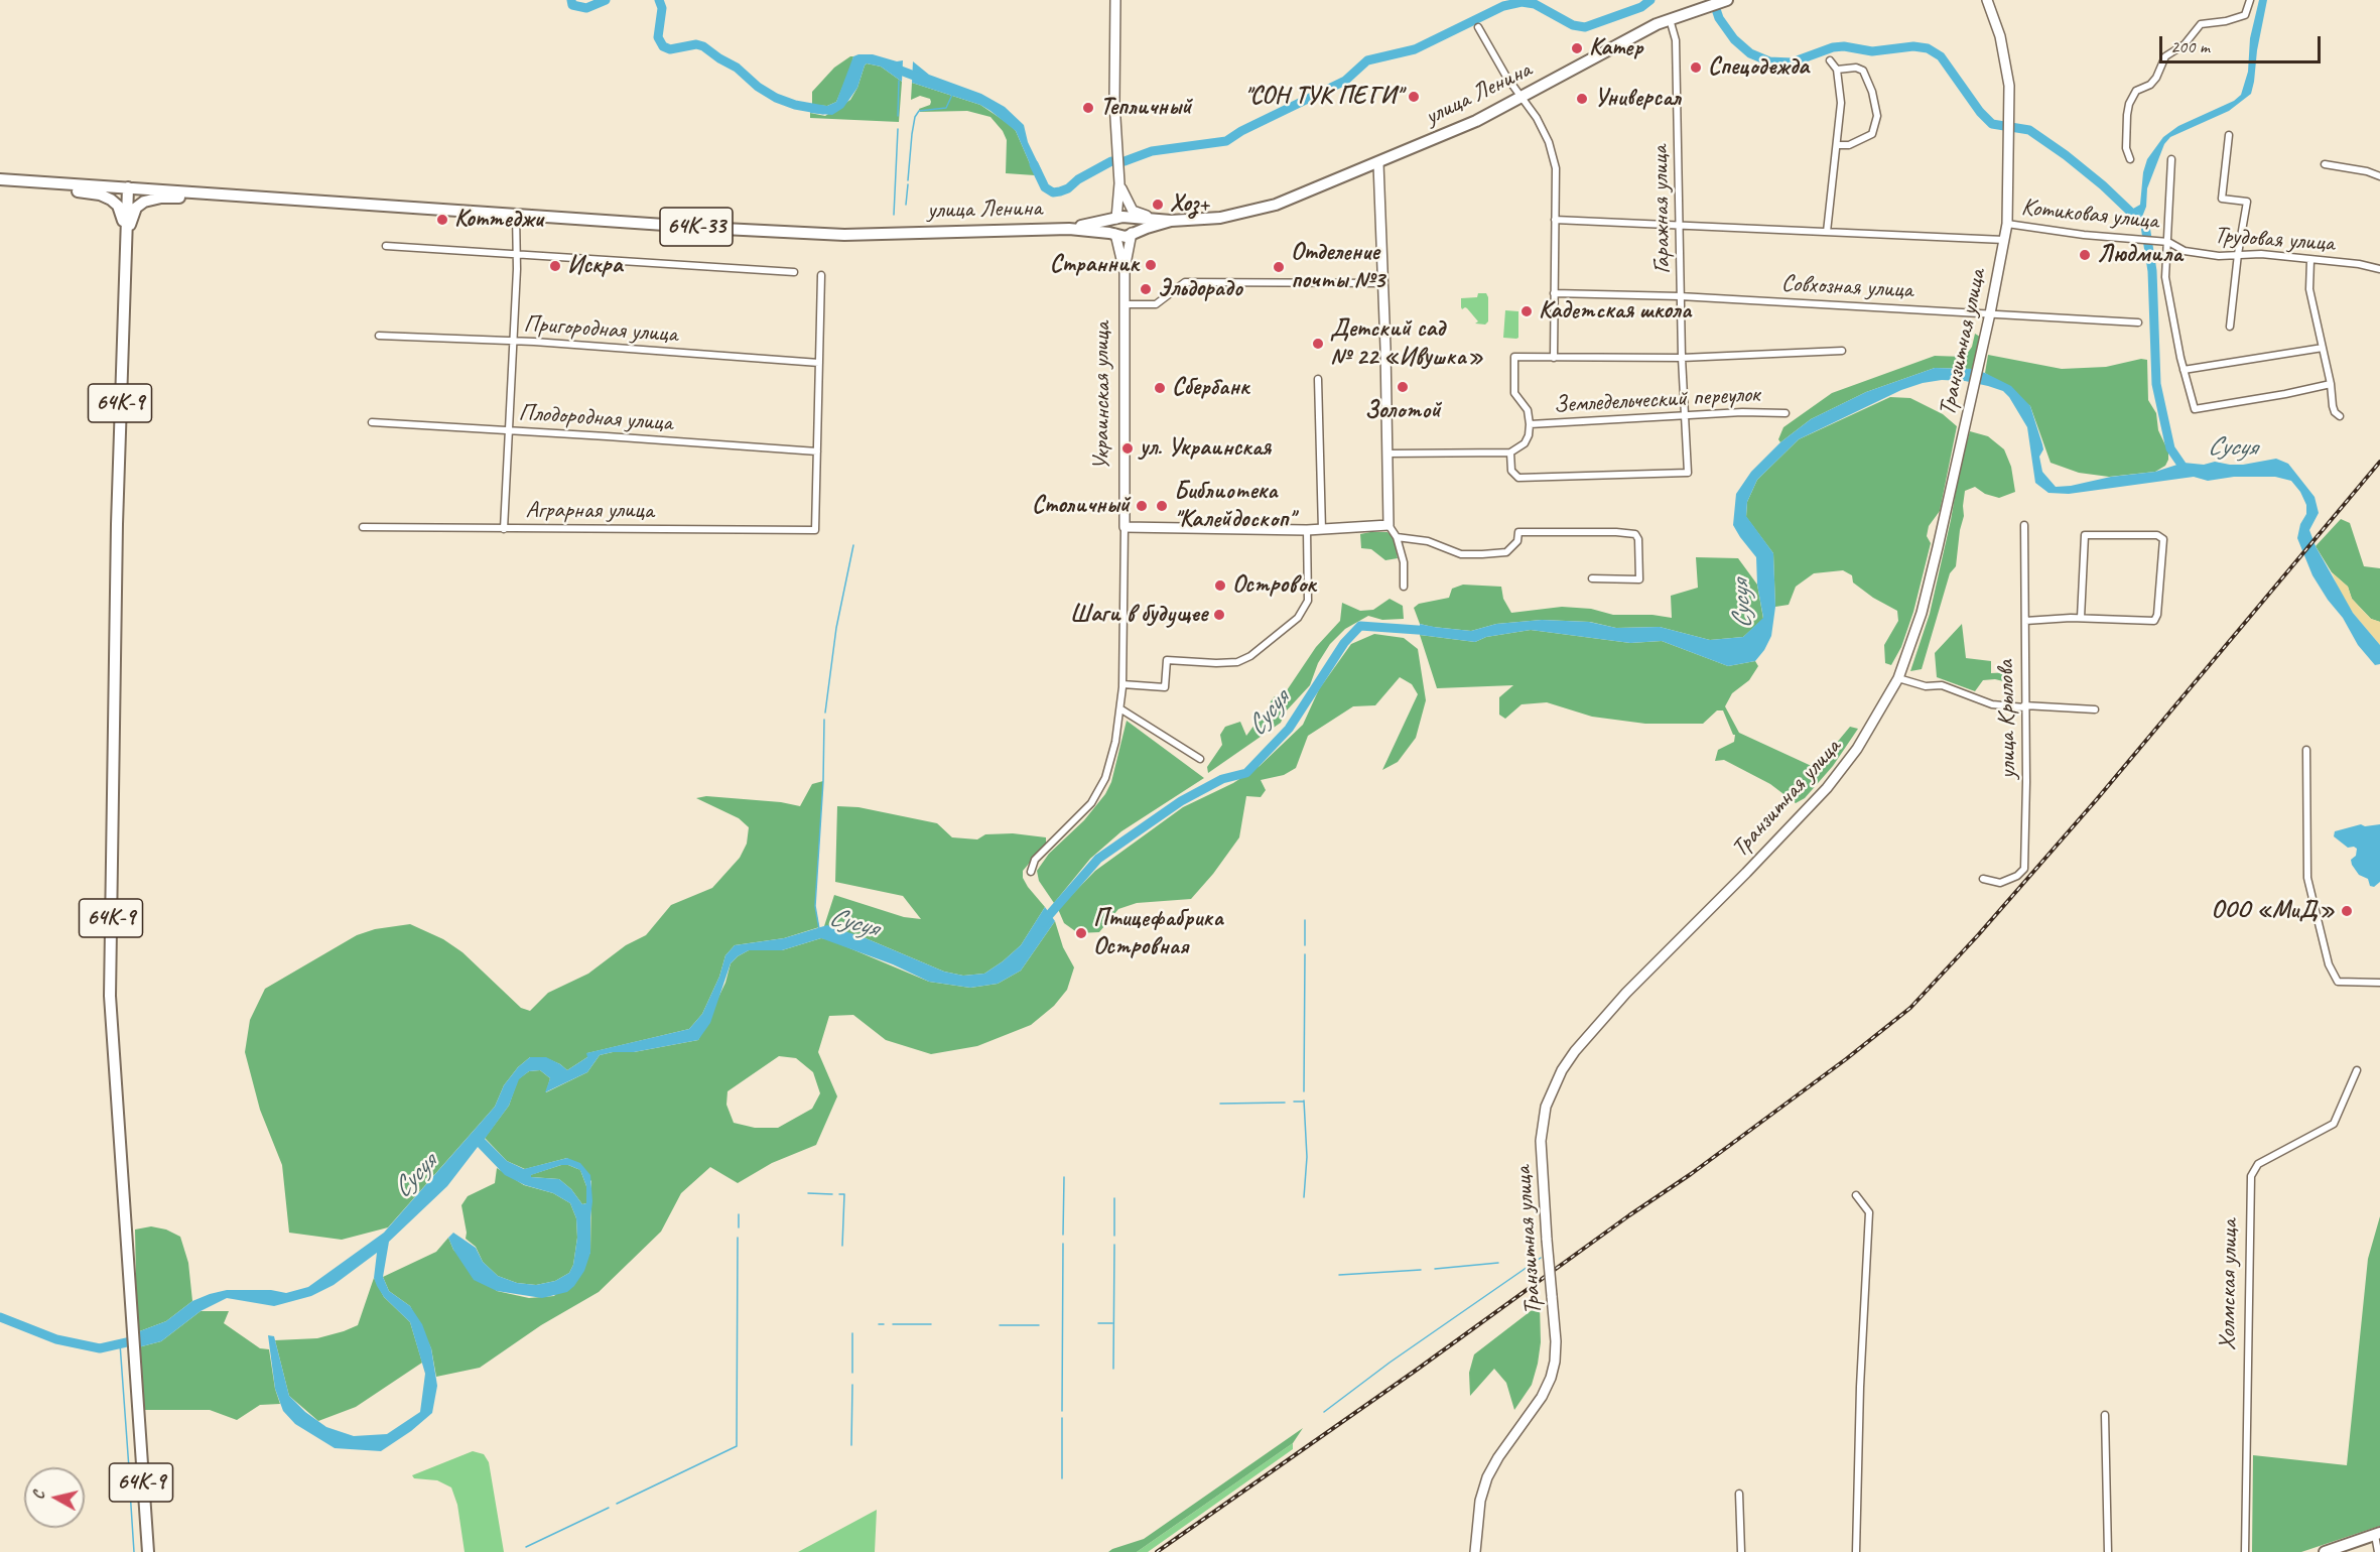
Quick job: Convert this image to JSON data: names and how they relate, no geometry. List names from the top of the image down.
{
  "streets": {
    "main road": [
      "улица Ленина",
      "64К-33",
      "Транзитная улица",
      "Украинская улица",
      "64К-9"
    ],
    "street": [
      "Гаражная улица",
      "Котиковая улица",
      "Трудовая улица",
      "Совхозная улица",
      "Пригородная улица",
      "Земледельческий переулок",
      "Плодородная улица",
      "Аграрная улица",
      "улица Крылова",
      "Холмская улица"
    ]
  },
  "crossings": [
    ["улица Ленина", "Гаражная улица"],
    ["улица Ленина", "64К-33"],
    ["улица Ленина", "Украинская улица"],
    ["Гаражная улица", "Совхозная улица"],
    ["Гаражная улица", "Земледельческий переулок"],
    ["Котиковая улица", "Трудовая улица"],
    ["Котиковая улица", "Транзитная улица"],
    ["64К-33", "64К-9"],
    ["Совхозная улица", "Транзитная улица"],
    ["Плодородная улица", "Аграрная улица"]
  ],
  "water": ["Сусуя"],
  "places": [
    "Катер",
    "Спецодежда",
    "\"СОН ТУК ПЕГИ\"",
    "Универсал",
    "Тепличный",
    "Хоз+",
    "Коттеджи",
    "Людмила",
    "Странник",
    "Искра",
    "Отделение почты №3",
    "Эльдорадо",
    "Кадетская школа",
    "Детский сад № 22 «Ивушка»",
    "Золотой",
    "Сбербанк",
    "ул. Украинская",
    "Столичный",
    "Библиотека \"Калейдоскоп\"",
    "Островок",
    "Шаги в будущее",
    "ООО «МиД»",
    "Птицефабрика Островная"
  ],
  "scale_bar": "200 m",
  "north": "left"
}
